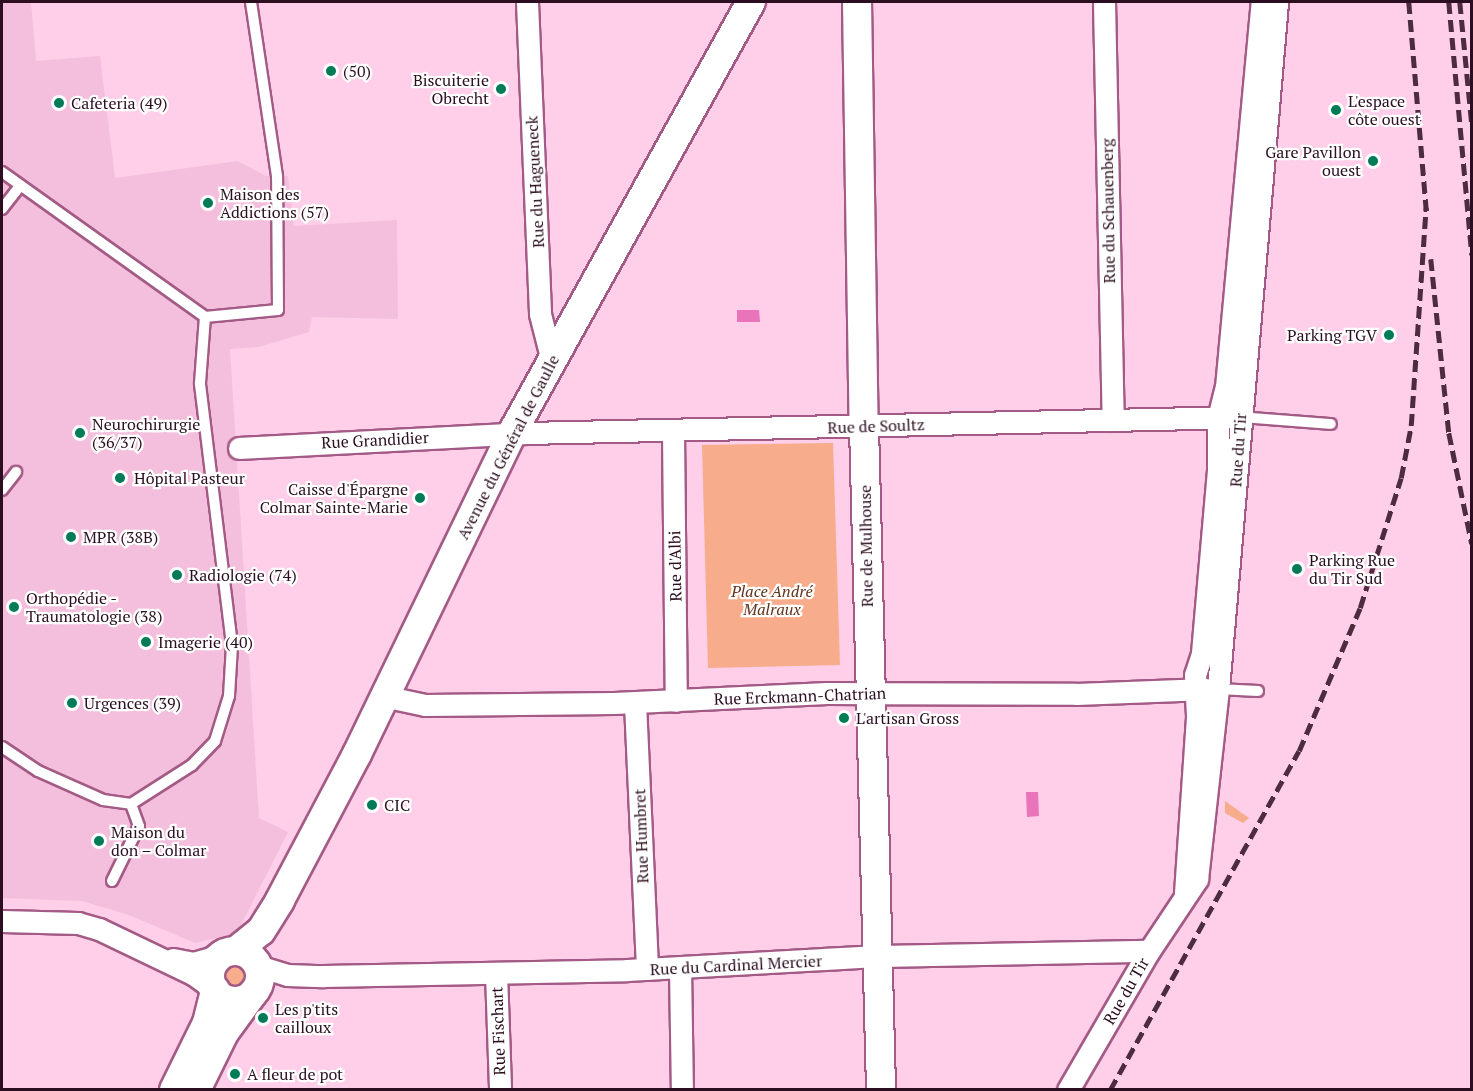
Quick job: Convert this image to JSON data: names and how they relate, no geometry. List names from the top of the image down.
{
  "streets": {
    "main road": ["Avenue du Général de Gaulle", "Rue de Mulhouse"],
    "street": [
      "Rue du Hagueneck",
      "Rue du Schauenberg",
      "Rue de Soultz",
      "Rue Grandidier",
      "Rue du Tir",
      "Rue d'Albi",
      "Rue Erckmann-Chatrian",
      "Rue Humbret",
      "Rue du Cardinal Mercier",
      "Rue Fischart"
    ]
  },
  "crossings": [
    ["Rue du Hagueneck", "Avenue du Général de Gaulle"],
    ["Rue du Schauenberg", "Rue de Soultz"],
    ["Rue de Soultz", "Rue Grandidier"],
    ["Rue de Soultz", "Avenue du Général de Gaulle"],
    ["Rue de Soultz", "Rue du Tir"],
    ["Rue de Soultz", "Rue de Mulhouse"],
    ["Rue de Soultz", "Rue d'Albi"],
    ["Rue Grandidier", "Avenue du Général de Gaulle"],
    ["Avenue du Général de Gaulle", "Rue Erckmann-Chatrian"],
    ["Avenue du Général de Gaulle", "Rue du Cardinal Mercier"],
    ["Rue du Tir", "Rue Erckmann-Chatrian"],
    ["Rue du Tir", "Rue du Cardinal Mercier"],
    ["Rue de Mulhouse", "Rue Erckmann-Chatrian"],
    ["Rue de Mulhouse", "Rue du Cardinal Mercier"],
    ["Rue d'Albi", "Rue Erckmann-Chatrian"],
    ["Rue Erckmann-Chatrian", "Rue Humbret"],
    ["Rue Humbret", "Rue du Cardinal Mercier"],
    ["Rue du Cardinal Mercier", "Rue Fischart"]
  ],
  "parks": ["Place André Malraux"],
  "places": [
    "(50)",
    "Biscuiterie Obrecht",
    "Cafeteria (49)",
    "L'espace côte ouest",
    "Gare Pavillon ouest",
    "Maison des Addictions (57)",
    "Parking TGV",
    "Neurochirurgie (36/37)",
    "Hôpital Pasteur",
    "Caisse d'Épargne Colmar Sainte-Marie",
    "MPR (38B)",
    "Parking Rue du Tir Sud",
    "Radiologie (74)",
    "Orthopédie - Traumatologie (38)",
    "Imagerie (40)",
    "Urgences (39)",
    "L'artisan Gross",
    "CIC",
    "Maison du don – Colmar",
    "Les p'tits cailloux",
    "A fleur de pot"
  ]
}
